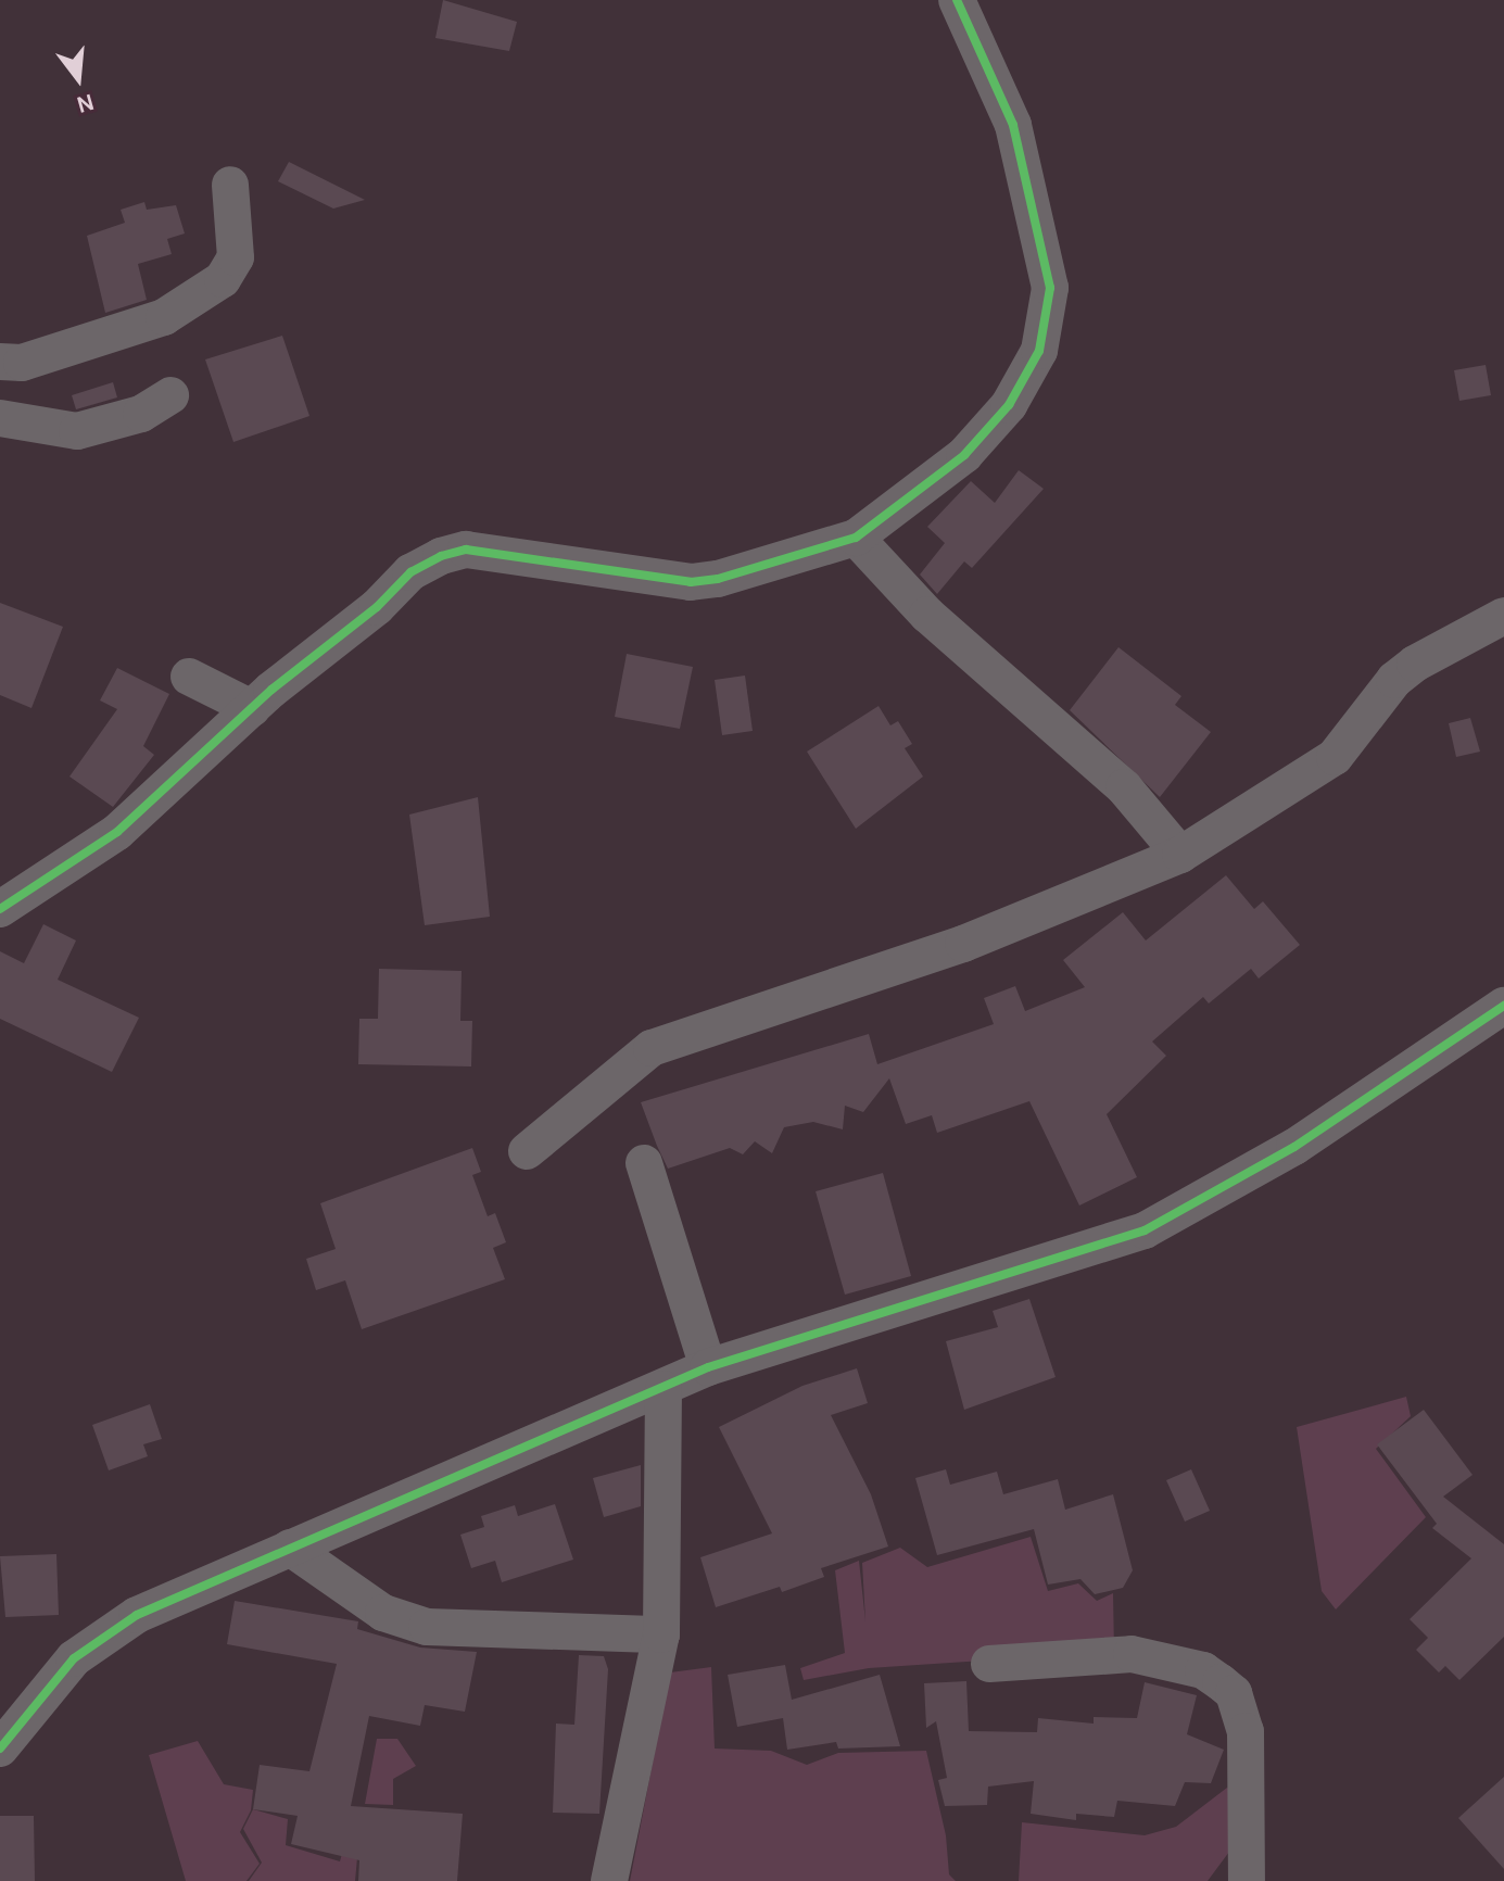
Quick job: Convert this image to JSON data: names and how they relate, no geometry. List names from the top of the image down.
{
  "north": "bottom"
}
